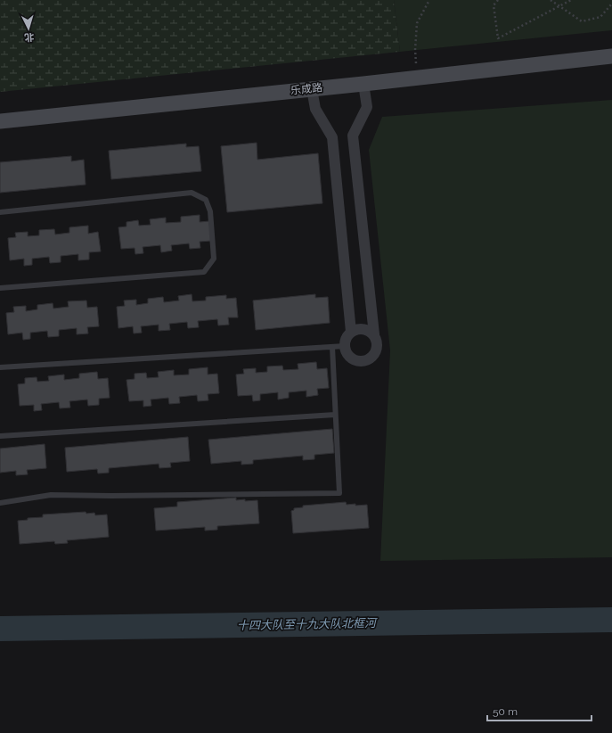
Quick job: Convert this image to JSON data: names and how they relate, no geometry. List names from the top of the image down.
{
  "streets": {
    "street": ["乐成路"]
  },
  "water": ["十四大队至十九大队北框河"],
  "scale_bar": "50 m",
  "north": "bottom"
}
